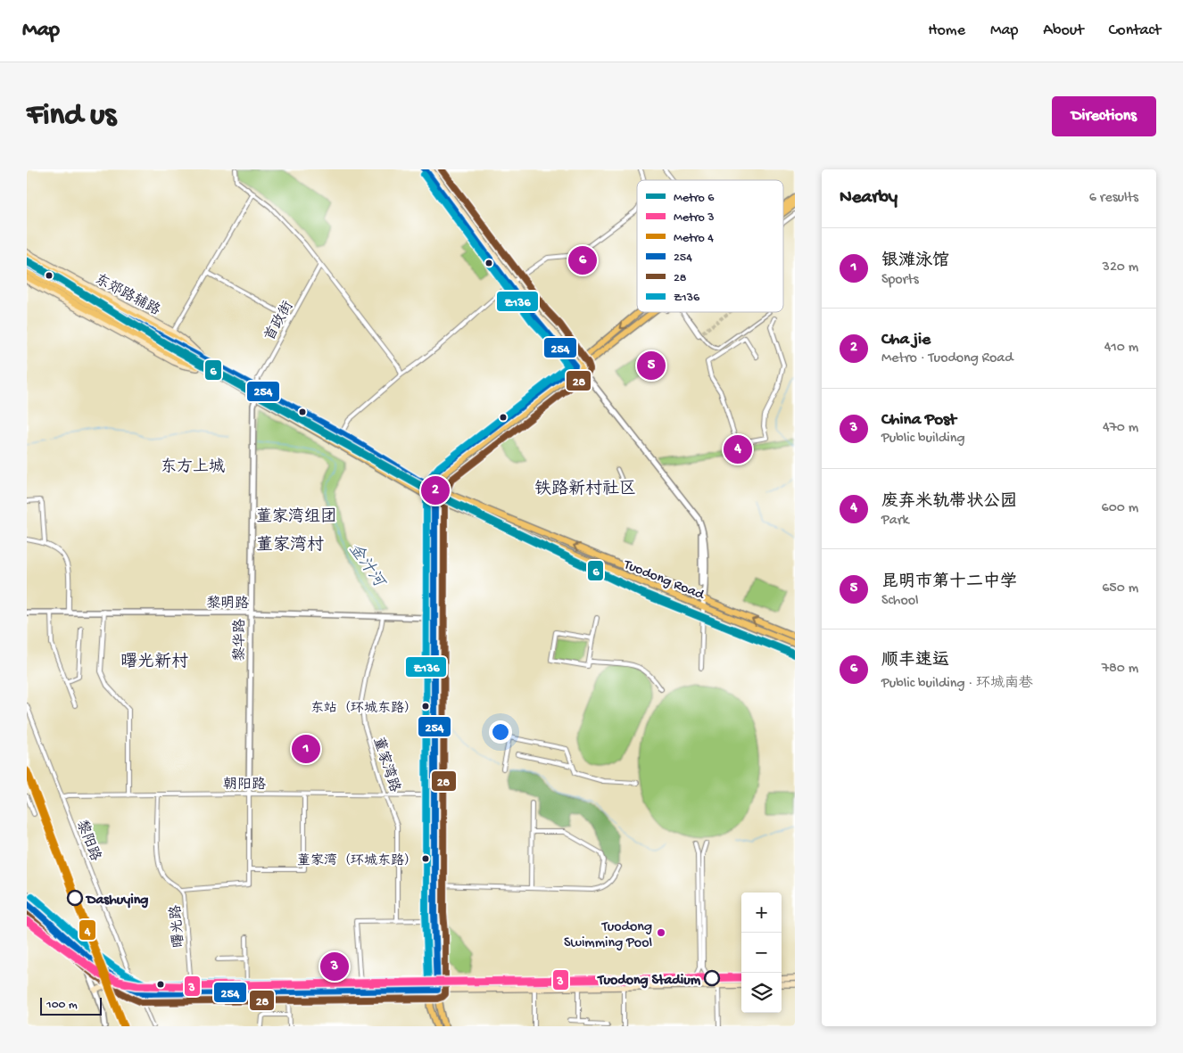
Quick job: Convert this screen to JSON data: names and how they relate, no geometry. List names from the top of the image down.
{
  "streets": {
    "main road": ["东郊路辅路", "Tuodong Road"],
    "street": [
      "首政街",
      "黎明路",
      "黎华路",
      "董家湾路",
      "朝阳路",
      "黎阳路",
      "曙光路"
    ]
  },
  "crossings": [
    ["东郊路辅路", "Tuodong Road"],
    ["首政街", "Tuodong Road"],
    ["Tuodong Road", "黎华路"],
    ["黎明路", "黎华路"],
    ["黎明路", "董家湾路"],
    ["黎华路", "朝阳路"],
    ["黎华路", "曙光路"],
    ["董家湾路", "朝阳路"],
    ["朝阳路", "黎阳路"],
    ["朝阳路", "曙光路"]
  ],
  "districts": [
    "东方上城",
    "铁路新村社区",
    "董家湾组团",
    "董家湾村",
    "曙光新村"
  ],
  "water": ["金汁河"],
  "places": [
    "东站（环城东路）",
    "董家湾（环城东路）",
    "Dashuying",
    "Tuodong Swimming Pool",
    "Tuodong Stadium"
  ],
  "lines": [
    "transit line 254",
    "transit line 28",
    "transit line Z136",
    "metro line 6",
    "metro line 4",
    "metro line 3"
  ],
  "legend": [
    "Metro 6",
    "Metro 3",
    "Metro 4",
    "254",
    "28",
    "Z136"
  ],
  "scale_bar": "100 m",
  "page": {
    "header": "Map",
    "nav": [
      "Home",
      "Map",
      "About",
      "Contact"
    ],
    "buttons": "Directions",
    "title": "Find us",
    "heading": ["Nearby", "6 results"],
    "list": [
      {
        "mark": "1",
        "name": "银滩泳馆",
        "note": "Sports",
        "value": "320 m"
      },
      {
        "mark": "2",
        "name": "Cha jie",
        "note": "Metro · Tuodong Road",
        "value": "410 m"
      },
      {
        "mark": "3",
        "name": "China Post",
        "note": "Public building",
        "value": "470 m"
      },
      {
        "mark": "4",
        "name": "废弃米轨带状公园",
        "note": "Park",
        "value": "600 m"
      },
      {
        "mark": "5",
        "name": "昆明市第十二中学",
        "note": "School",
        "value": "650 m"
      },
      {
        "mark": "6",
        "name": "顺丰速运",
        "note": "Public building · 环城南巷",
        "value": "780 m"
      }
    ],
    "pins": [
      "6",
      "5",
      "4",
      "2",
      "1",
      "3"
    ],
    "map_buttons": ["+", "−"],
    "scale": "100 m"
  }
}
